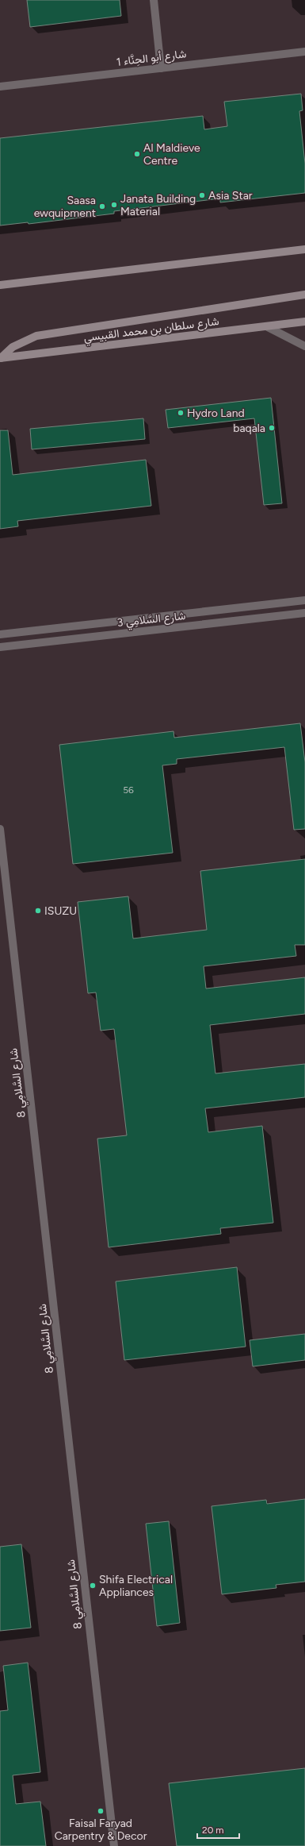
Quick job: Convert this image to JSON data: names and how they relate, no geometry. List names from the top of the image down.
{
  "streets": {
    "main road": ["شارع سلطان بن محمد القبيسي"],
    "street": ["شارع أبو الحِنَّاء 1", "شارع السَّلامِي 3", "شارع السَّلامِي 8"]
  },
  "places": [
    "Al Maldieve Centre",
    "Asia Star",
    "Janata Building Material",
    "Saasa ewquipment",
    "Hydro Land",
    "baqala",
    "ISUZU",
    "Shifa Electrical Appliances",
    "Faisal Faryad Carpentry & Decor"
  ],
  "house_numbers": ["56"],
  "scale_bar": "20 m"
}
